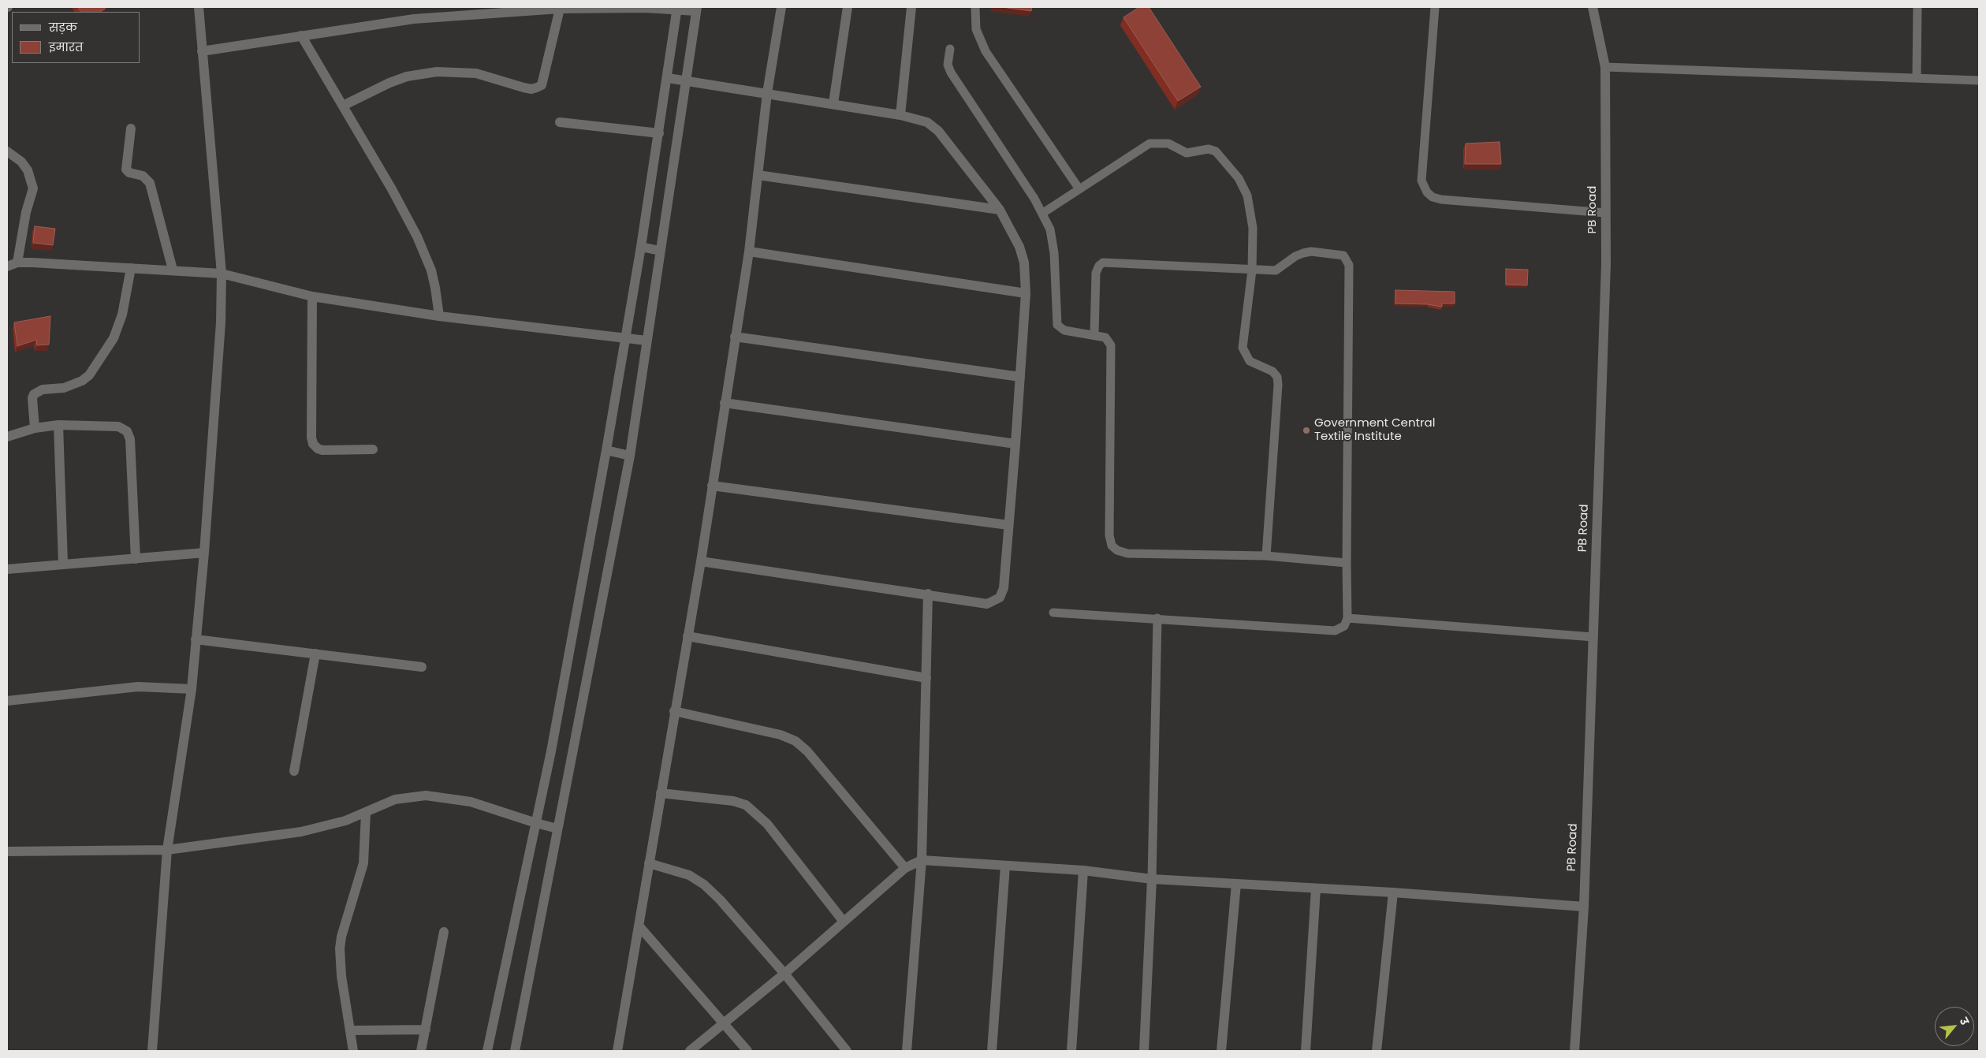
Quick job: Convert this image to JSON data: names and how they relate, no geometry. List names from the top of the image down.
{
  "streets": {
    "street": ["PB Road"]
  },
  "places": ["Government Central Textile Institute"],
  "legend": ["सड़क", "इमारत"],
  "north": "top right"
}
